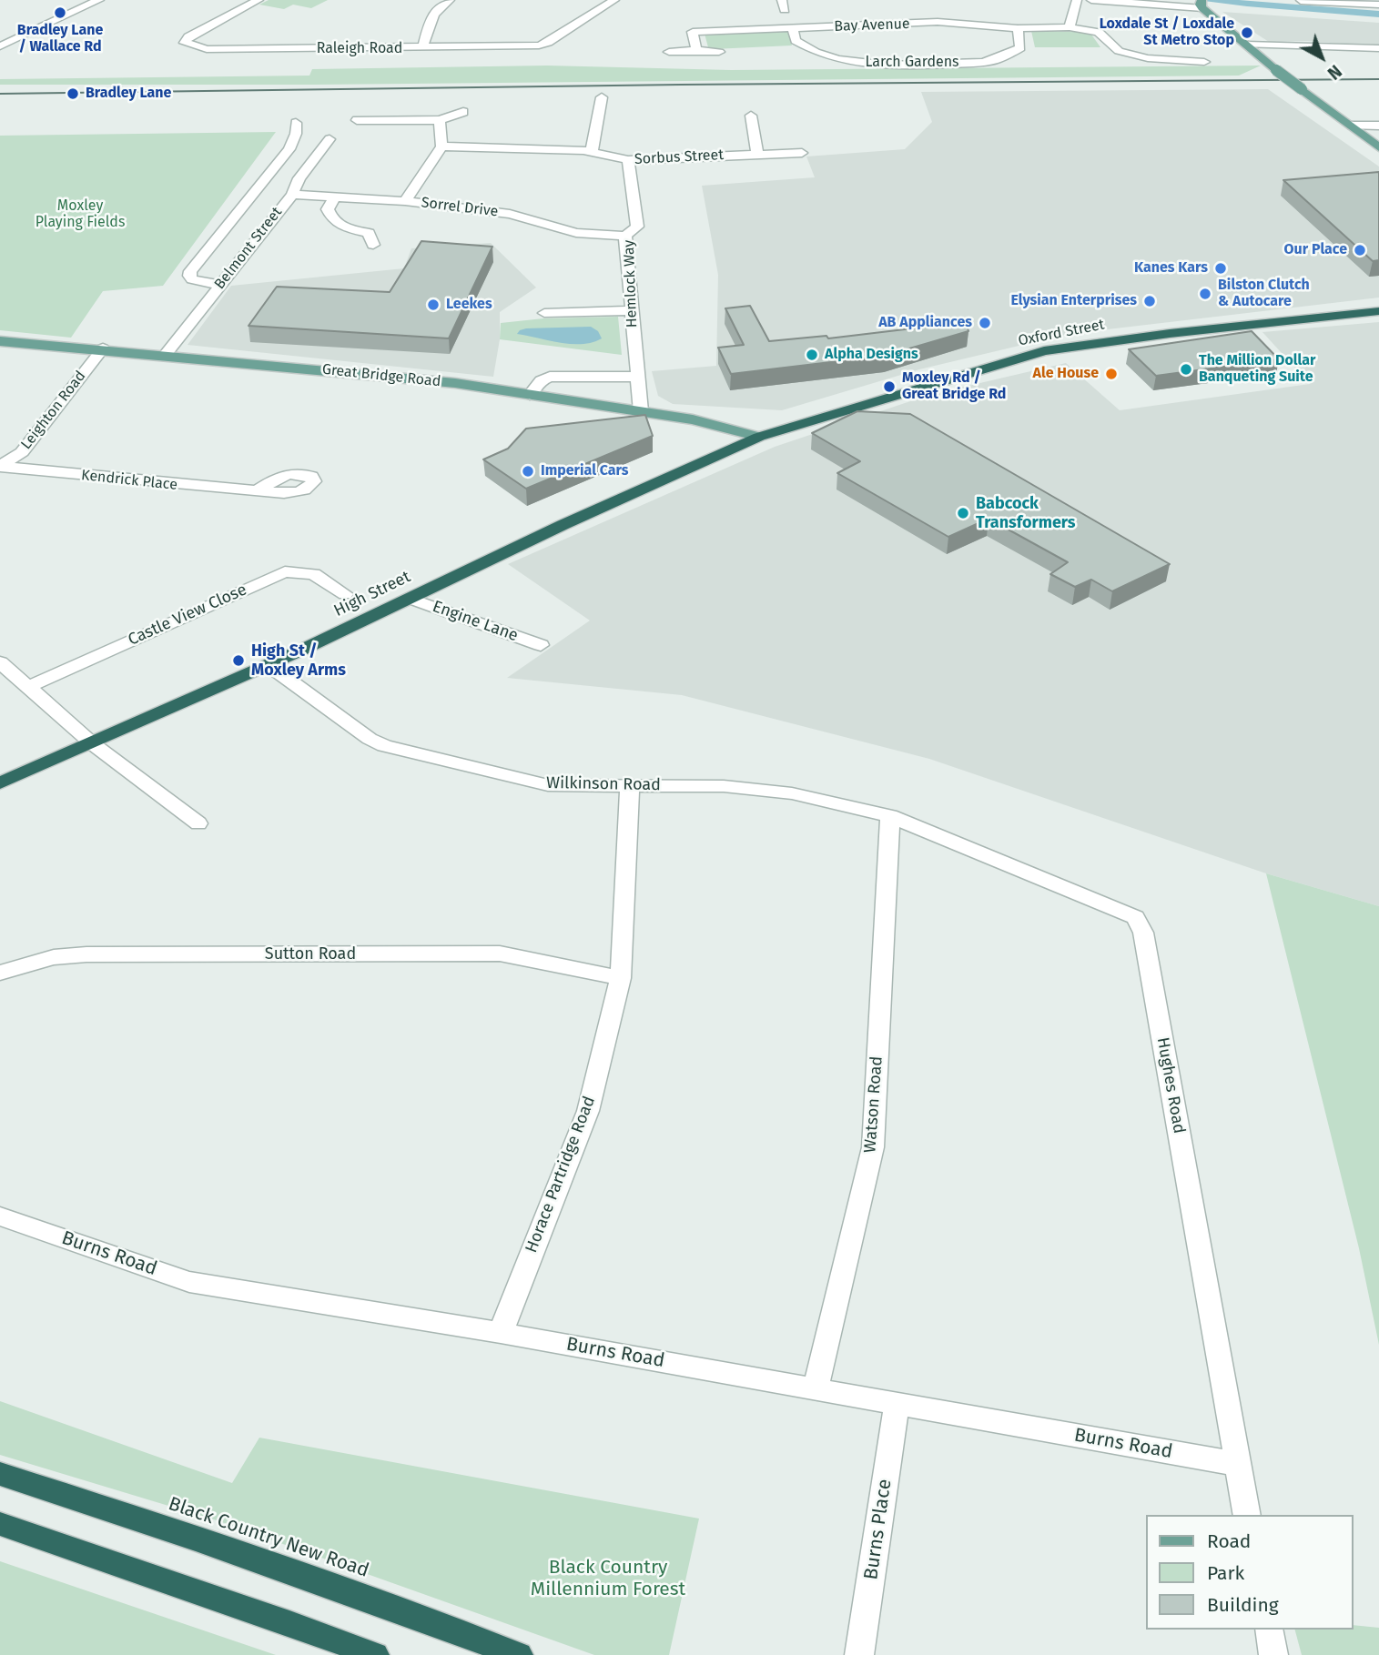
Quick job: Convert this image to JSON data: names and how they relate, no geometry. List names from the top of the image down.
{
  "streets": {
    "highway": ["Oxford Street", "High Street", "Black Country New Road"],
    "main road": ["Great Bridge Road"],
    "street": [
      "Bay Avenue",
      "Raleigh Road",
      "Larch Gardens",
      "Sorbus Street",
      "Sorrel Drive",
      "Belmont Street",
      "Hemlock Way",
      "Leighton Road",
      "Kendrick Place",
      "Castle View Close",
      "Engine Lane",
      "Wilkinson Road",
      "Sutton Road",
      "Hughes Road",
      "Watson Road",
      "Horace Partridge Road",
      "Burns Road",
      "Burns Place"
    ]
  },
  "crossings": [
    ["Bay Avenue", "Larch Gardens"],
    ["Sorbus Street", "Hemlock Way"],
    ["Sorrel Drive", "Belmont Street"],
    ["Sorrel Drive", "Hemlock Way"],
    ["Belmont Street", "Great Bridge Road"],
    ["Hemlock Way", "Great Bridge Road"],
    ["Oxford Street", "Great Bridge Road"],
    ["Oxford Street", "High Street"],
    ["Great Bridge Road", "Leighton Road"],
    ["Great Bridge Road", "High Street"],
    ["Leighton Road", "Kendrick Place"],
    ["High Street", "Engine Lane"],
    ["High Street", "Wilkinson Road"],
    ["Wilkinson Road", "Hughes Road"],
    ["Wilkinson Road", "Watson Road"],
    ["Wilkinson Road", "Horace Partridge Road"],
    ["Sutton Road", "Horace Partridge Road"],
    ["Hughes Road", "Watson Road"],
    ["Hughes Road", "Burns Road"],
    ["Watson Road", "Burns Road"],
    ["Horace Partridge Road", "Burns Road"],
    ["Burns Road", "Burns Place"]
  ],
  "parks": ["Moxley Playing Fields", "Black Country Millennium Forest"],
  "places": [
    "Bradley Lane / Wallace Rd",
    "Loxdale St / Loxdale St Metro Stop",
    "Bradley Lane",
    "Our Place",
    "Kanes Kars",
    "Bilston Clutch & Autocare",
    "Elysian Enterprises",
    "Leekes",
    "AB Appliances",
    "Alpha Designs",
    "The Million Dollar Banqueting Suite",
    "Ale House",
    "Moxley Rd / Great Bridge Rd",
    "Imperial Cars",
    "Babcock Transformers",
    "High St / Moxley Arms"
  ],
  "legend": ["Road", "Park", "Building"],
  "north": "bottom right"
}
